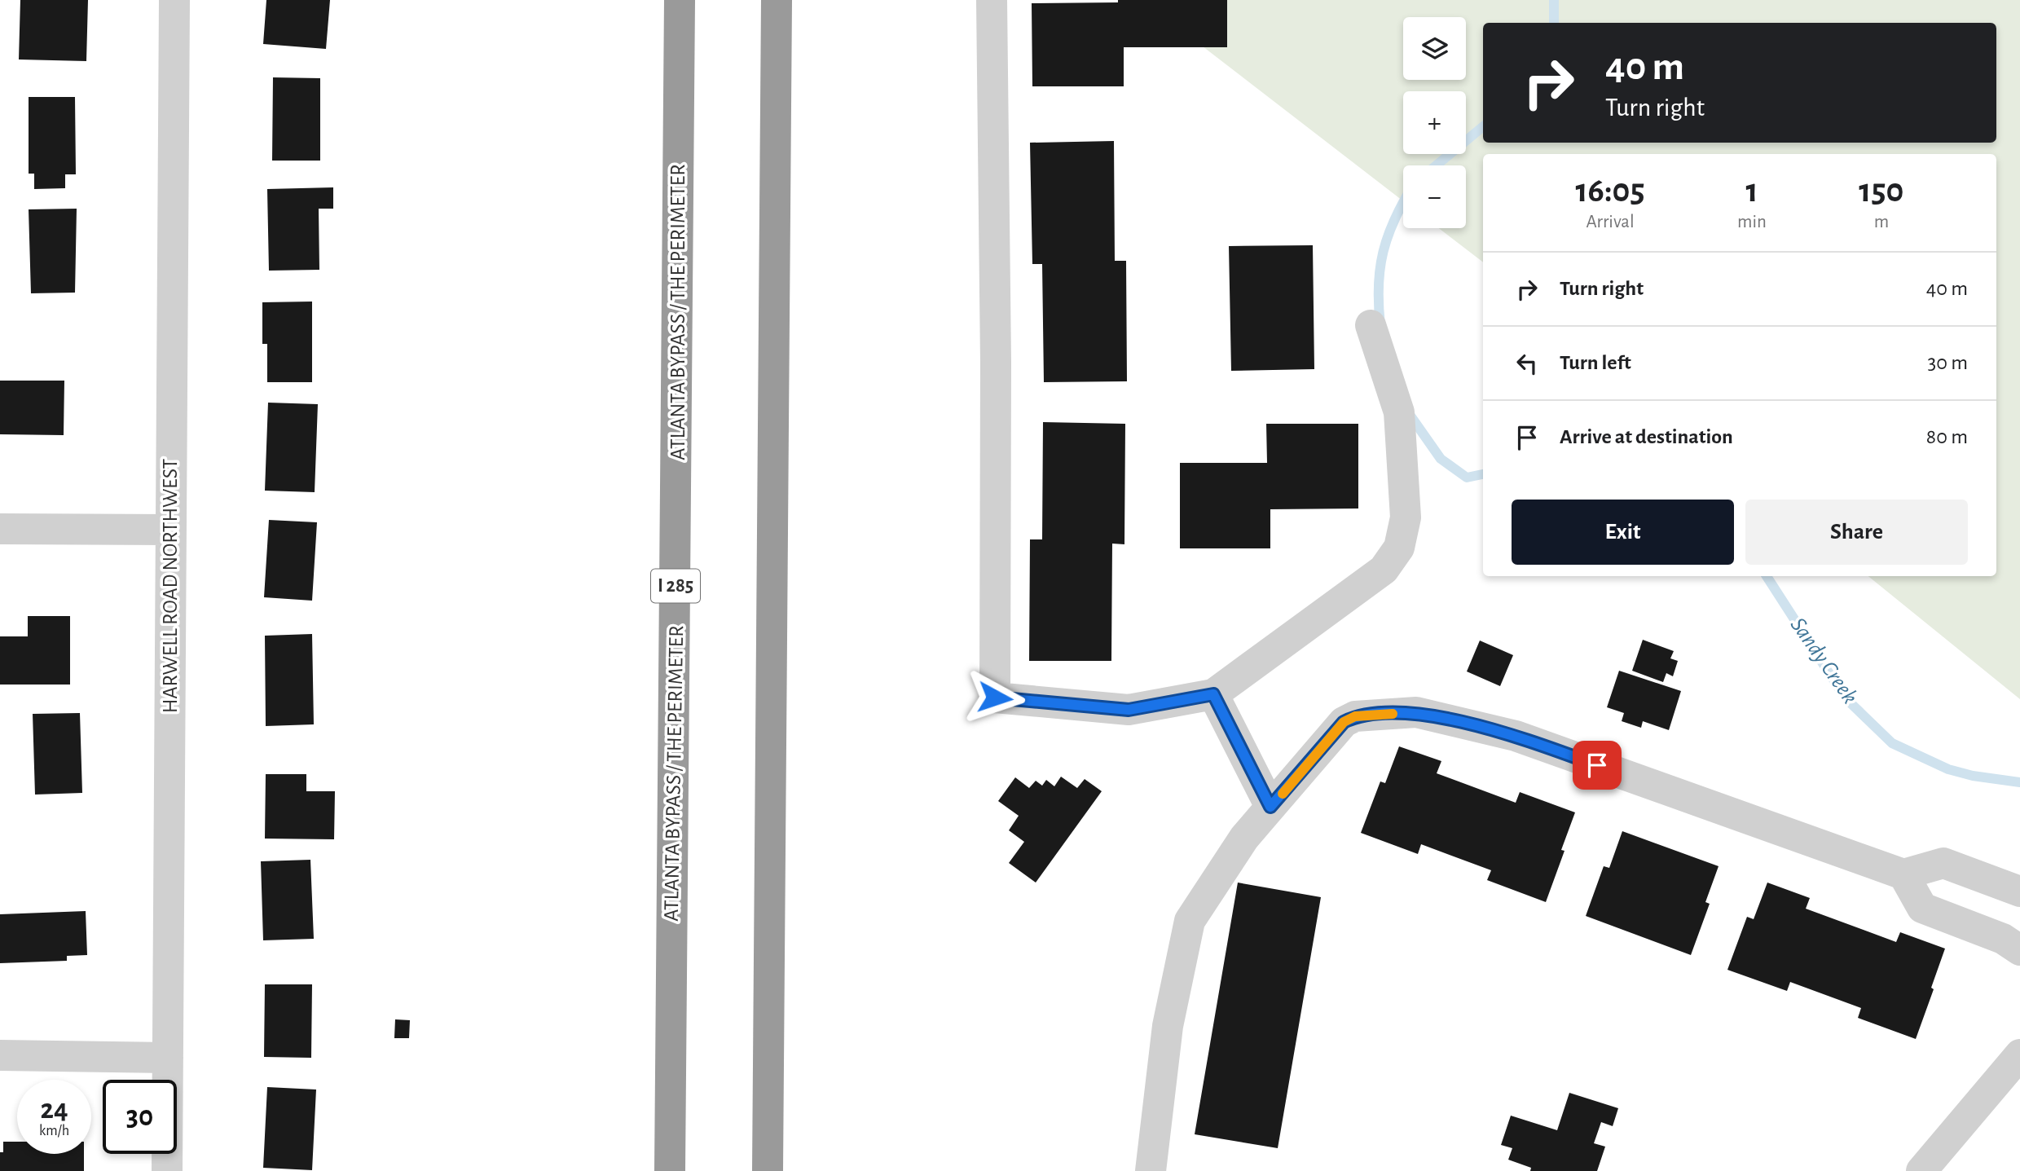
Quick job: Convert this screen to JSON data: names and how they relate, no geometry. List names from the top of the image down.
{
  "streets": {
    "highway": ["ATLANTA BYPASS / THE PERIMETER", "I 285"],
    "street": ["HARWELL ROAD NORTHWEST"]
  },
  "water": ["Sandy Creek"],
  "page": {
    "map_buttons": ["+", "−"],
    "turn": ["40 m", "Turn right"],
    "eta": [
      "16:05",
      "Arrival",
      "1",
      "min",
      "150",
      "m"
    ],
    "list": [
      {
        "name": "Turn right",
        "value": "40 m"
      },
      {
        "name": "Turn left",
        "value": "30 m"
      },
      {
        "name": "Arrive at destination",
        "value": "80 m"
      }
    ],
    "buttons": ["Exit", "Share"],
    "speed": "24 km/h",
    "limit": "30"
  }
}
